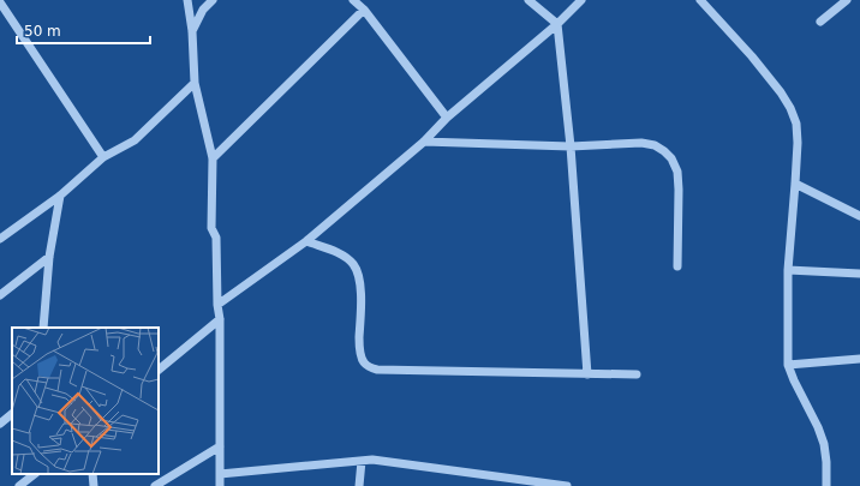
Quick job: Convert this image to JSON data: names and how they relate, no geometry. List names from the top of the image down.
{
  "scale_bar": "50 m"
}
